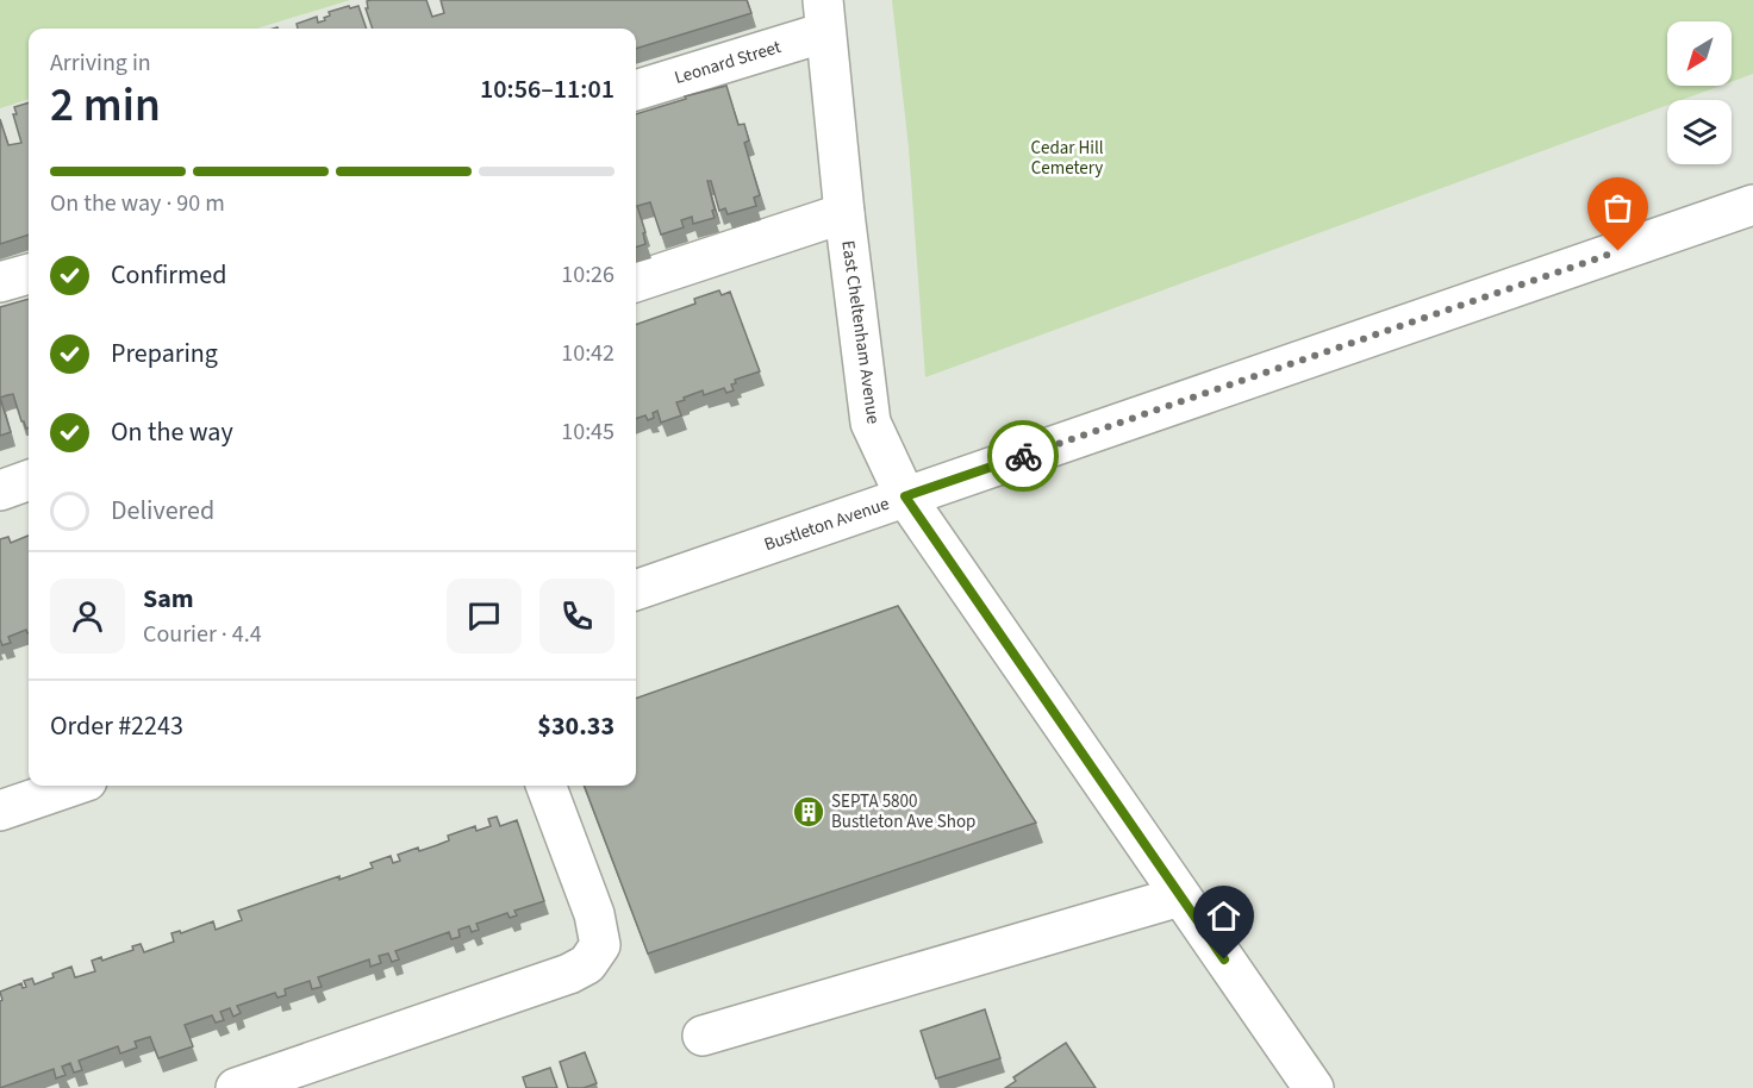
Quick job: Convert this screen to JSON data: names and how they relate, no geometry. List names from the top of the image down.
{
  "streets": {
    "street": ["Leonard Street", "East Cheltenham Avenue", "Bustleton Avenue"]
  },
  "crossings": [
    ["Leonard Street", "East Cheltenham Avenue"],
    ["East Cheltenham Avenue", "Bustleton Avenue"]
  ],
  "parks": ["Cedar Hill Cemetery"],
  "places": {
    "building": ["SEPTA 5800 Bustleton Ave Shop"]
  },
  "north": "bottom left",
  "page": {
    "heading": ["2 min", "Arriving in", "10:56–11:01"],
    "panel": [
      "Sam",
      "Courier · 4.4",
      "Order #2243",
      "$30.33"
    ],
    "bar": "On the way · 90 m",
    "list": [
      ["Confirmed", "10:26"],
      ["Preparing", "10:42"],
      ["On the way", "10:45"],
      "Delivered"
    ]
  }
}
